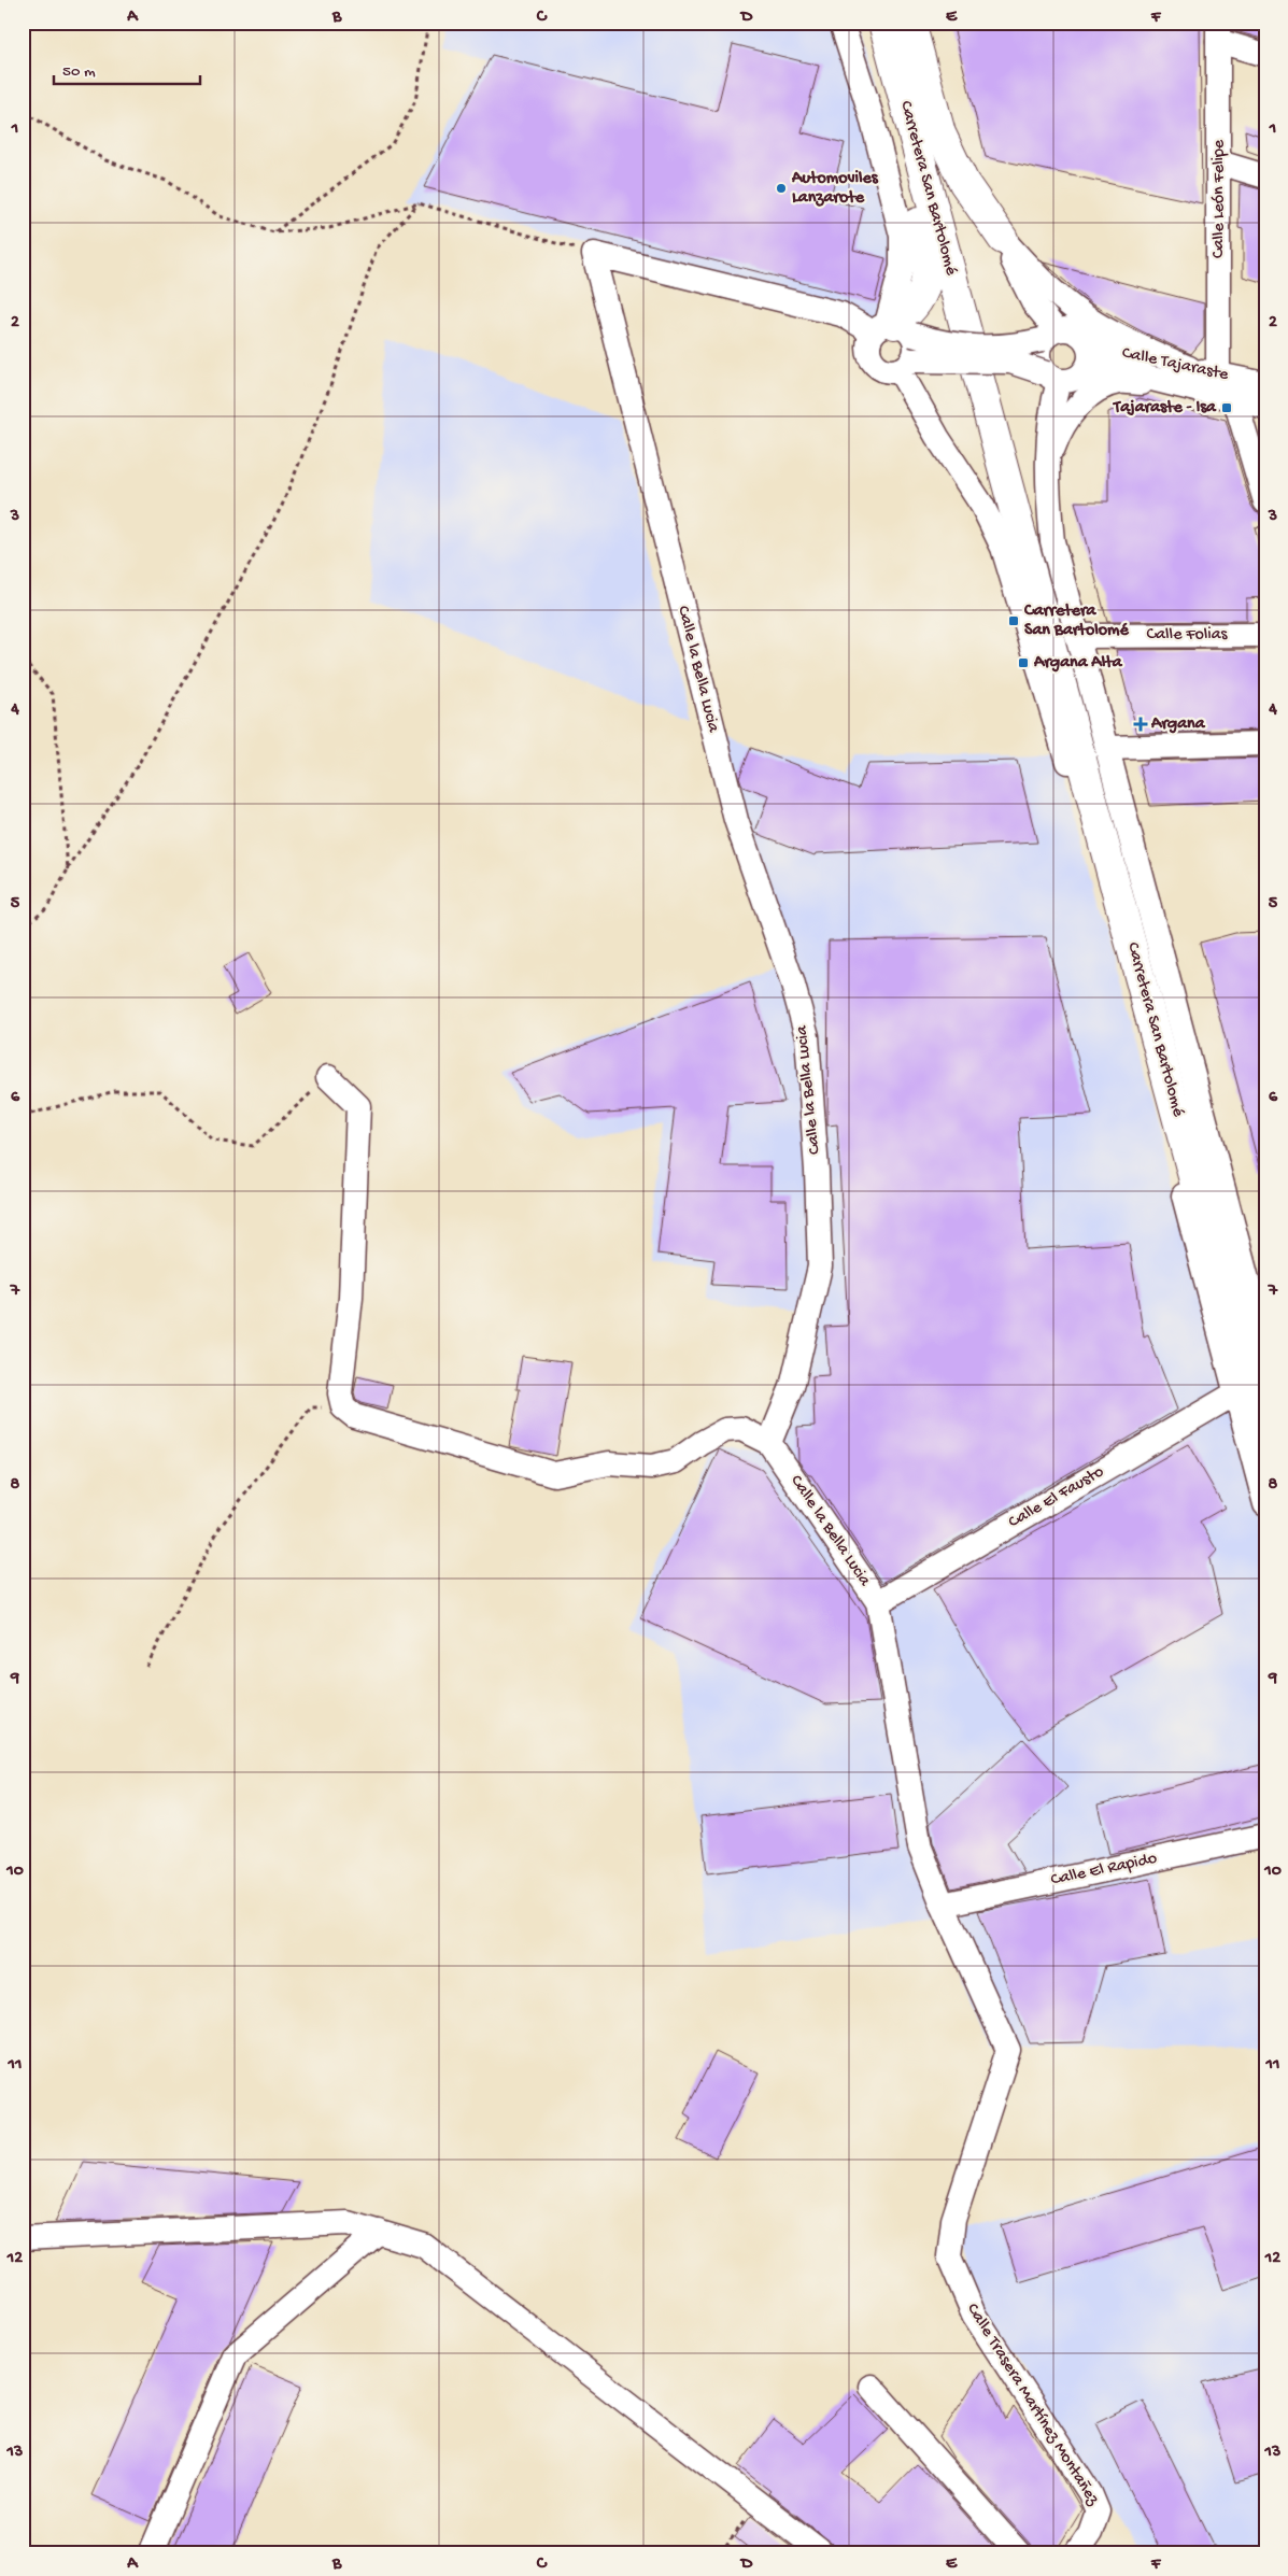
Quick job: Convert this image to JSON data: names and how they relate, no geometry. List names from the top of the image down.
{
  "streets": {
    "main road": ["Carretera San Bartolomé"],
    "street": [
      "Calle León Felipe",
      "Calle Tajaraste",
      "Calle Folias",
      "Calle la Bella Lucia",
      "Calle El Fausto",
      "Calle El Rapido",
      "Calle Trasera Martínez Montañez"
    ]
  },
  "crossings": [
    ["Carretera San Bartolomé", "Calle Tajaraste"],
    ["Carretera San Bartolomé", "Calle Folias"],
    ["Carretera San Bartolomé", "Calle El Fausto"],
    ["Calle León Felipe", "Calle Tajaraste"],
    ["Calle la Bella Lucia", "Calle El Fausto"],
    ["Calle la Bella Lucia", "Calle El Rapido"],
    ["Calle la Bella Lucia", "Calle Trasera Martínez Montañez"],
    ["Calle El Rapido", "Calle Trasera Martínez Montañez"]
  ],
  "places": {
    "other": ["Automoviles Lanzarote"],
    "transit": ["Tajaraste - Isa", "Carretera San Bartolomé", "Argana Alta"],
    "health": ["Argana"]
  },
  "scale_bar": "50 m",
  "grid": {
    "columns": [
      "A",
      "B",
      "C",
      "D",
      "E",
      "F"
    ],
    "rows": [
      "1",
      "2",
      "3",
      "4",
      "5",
      "6",
      "7",
      "8",
      "9",
      "10",
      "11",
      "12",
      "13"
    ]
  }
}
